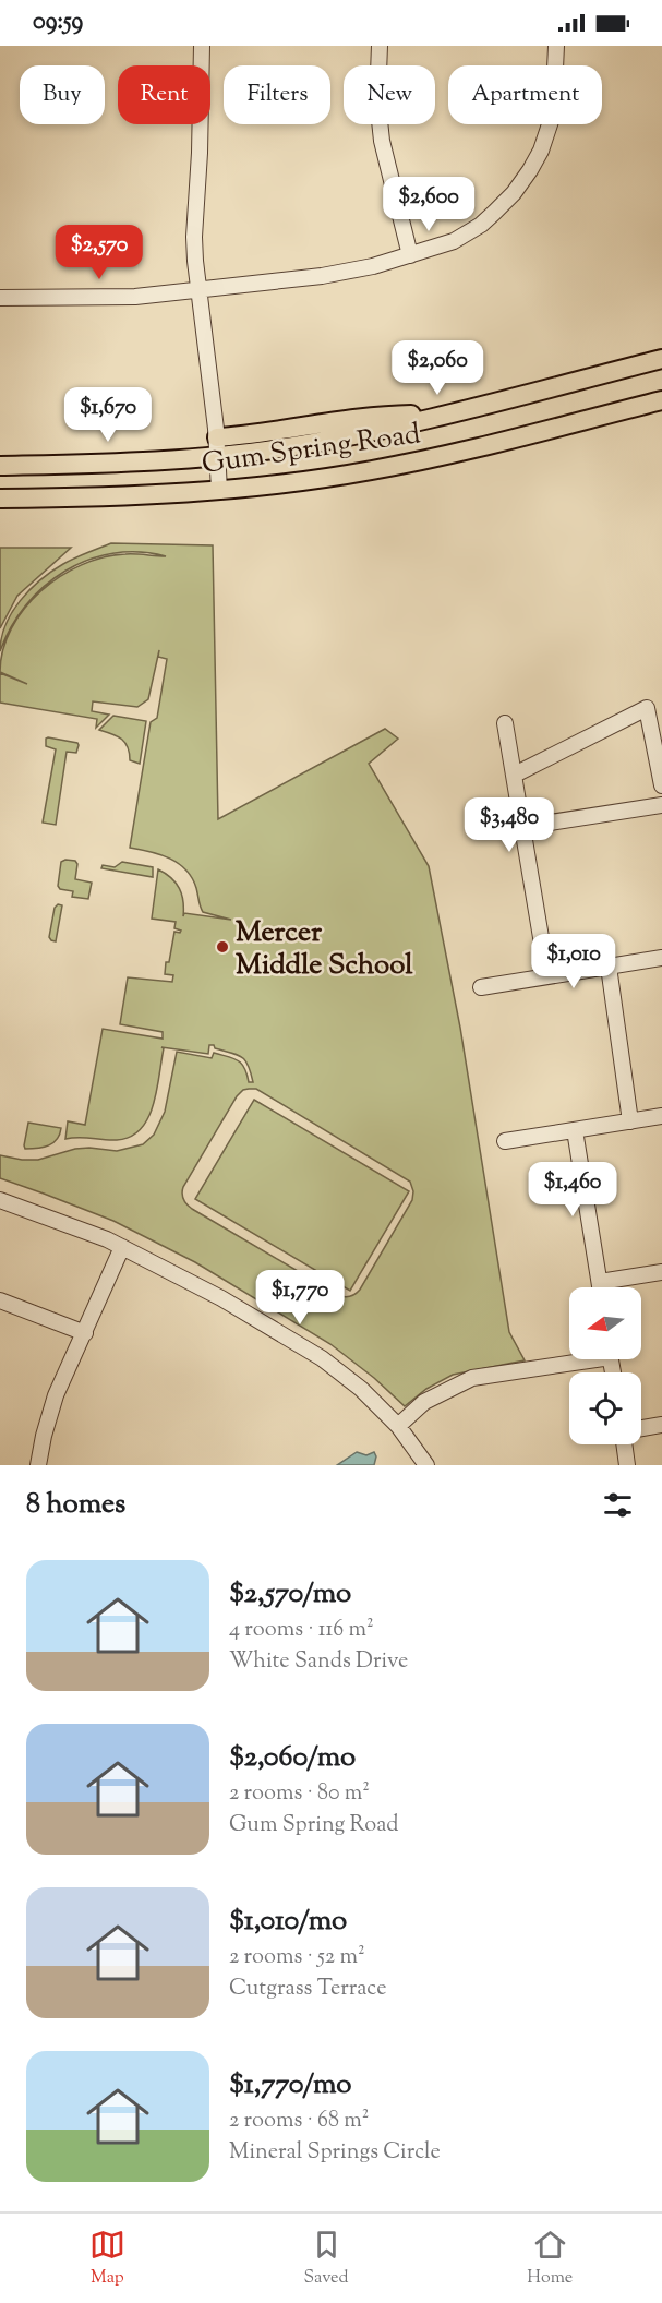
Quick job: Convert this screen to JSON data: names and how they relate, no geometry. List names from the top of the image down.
{
  "streets": {
    "main road": ["Gum Spring Road"]
  },
  "places": ["Mercer Middle School"],
  "north": "left",
  "page": {
    "status": "09:59",
    "chip": [
      "Buy",
      "Rent",
      "Filters",
      "New",
      "Apartment"
    ],
    "price": [
      "$2,600",
      "$2,570",
      "$2,060",
      "$1,670",
      "$3,480",
      "$1,010",
      "$1,460",
      "$1,770"
    ],
    "heading": "8 homes",
    "list": [
      {
        "name": "$2,570/mo",
        "note": "4 rooms · 116 m² · White Sands Drive"
      },
      {
        "name": "$2,060/mo",
        "note": "2 rooms · 80 m² · Gum Spring Road"
      },
      {
        "name": "$1,010/mo",
        "note": "2 rooms · 52 m² · Cutgrass Terrace"
      },
      {
        "name": "$1,770/mo",
        "note": "2 rooms · 68 m² · Mineral Springs Circle"
      }
    ],
    "tabs": ["Map", "Saved", "Home"]
  }
}
